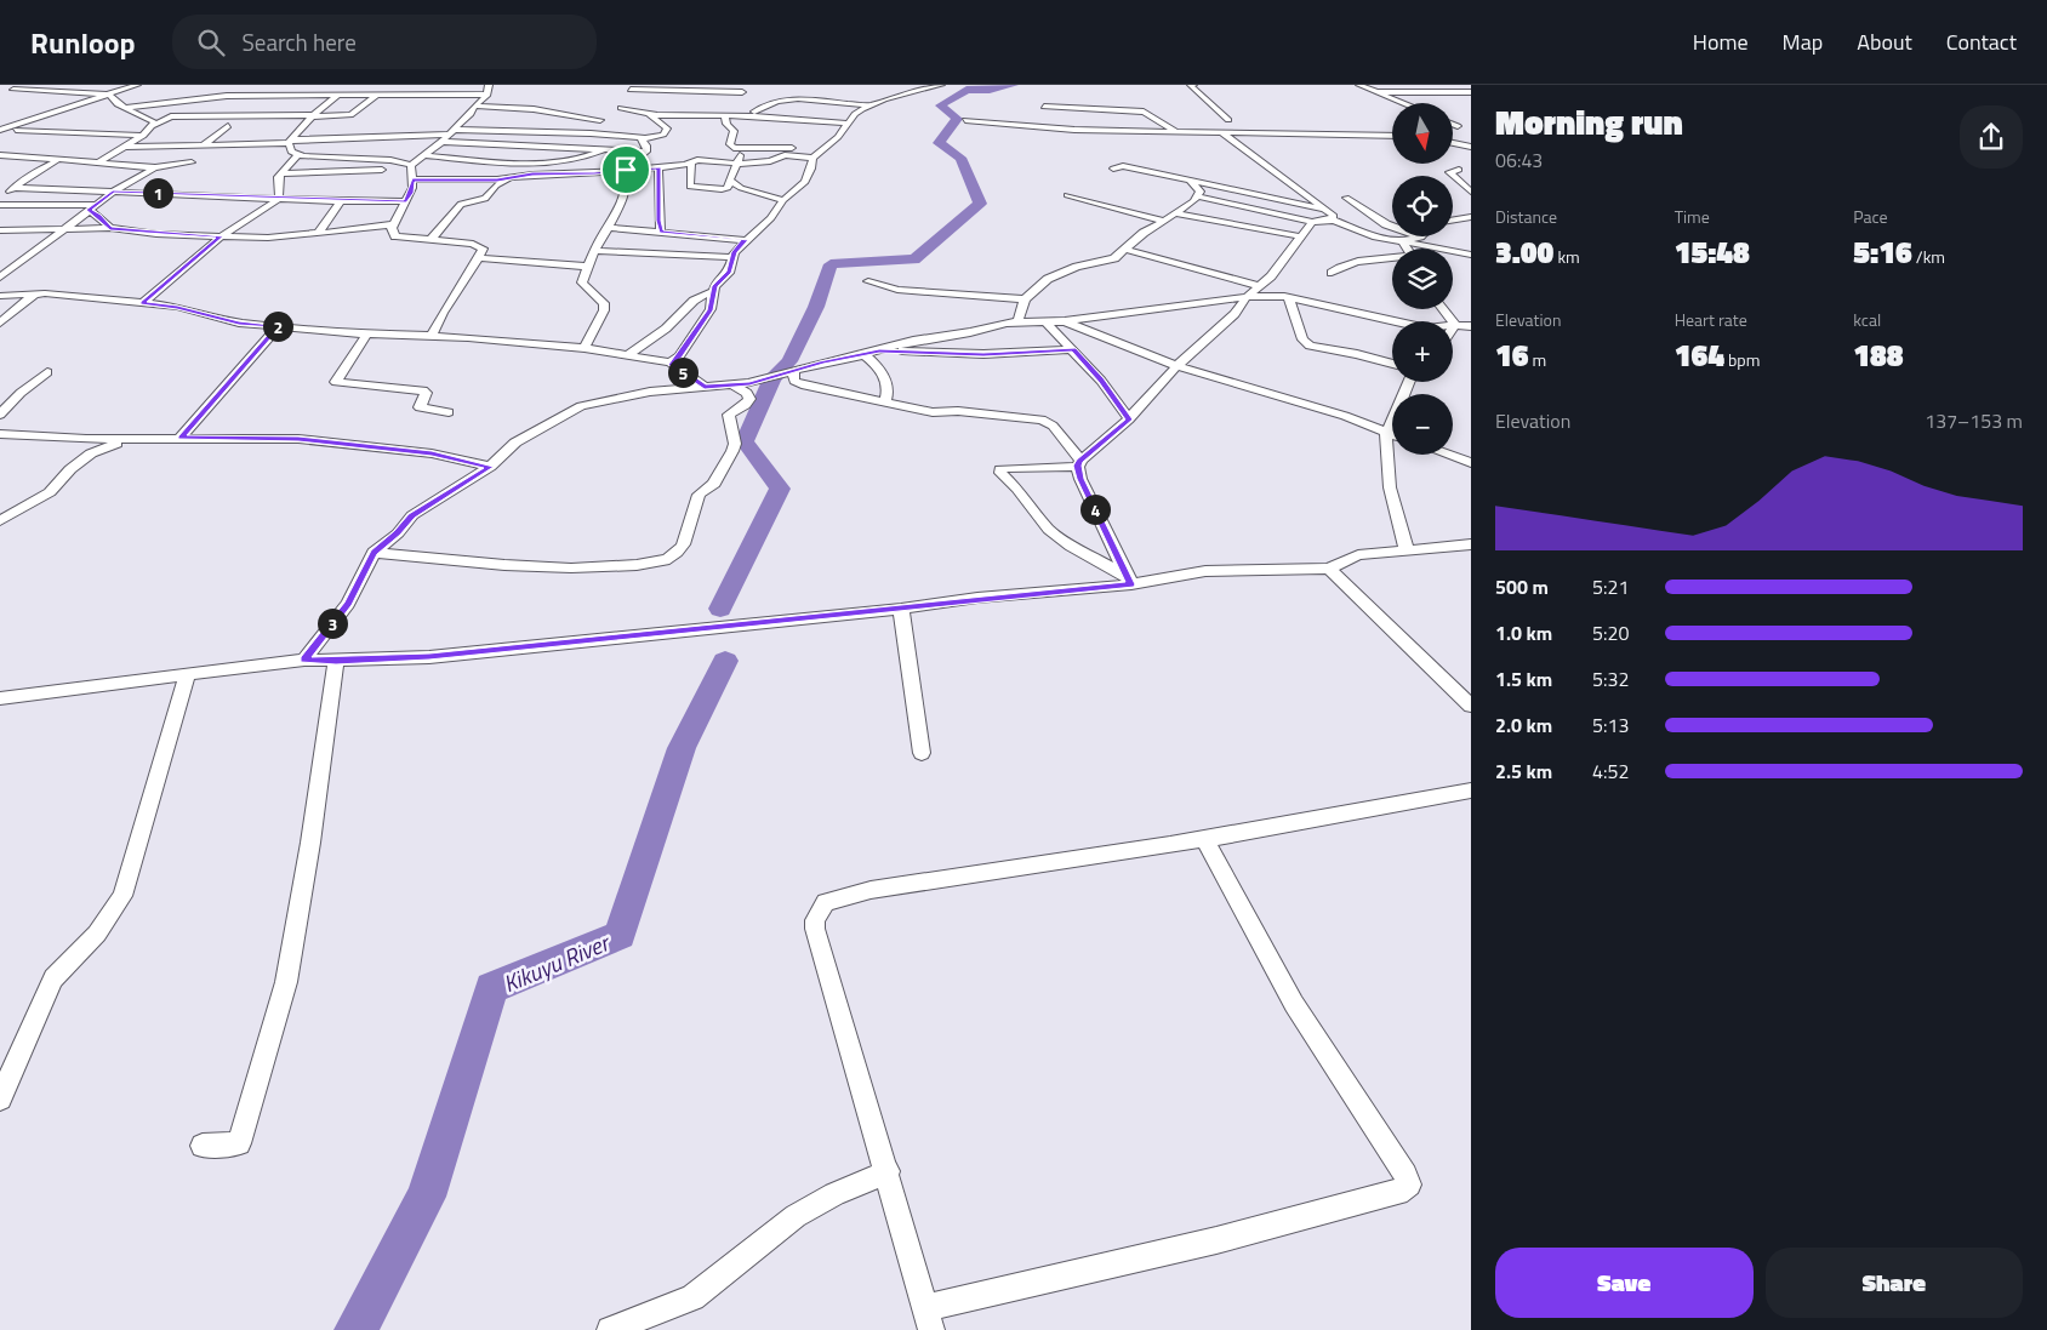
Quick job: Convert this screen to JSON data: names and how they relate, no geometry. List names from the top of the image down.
{
  "water": ["Kikuyu River"],
  "north": "bottom",
  "page": {
    "header": "Runloop",
    "search": "Search here",
    "nav": [
      "Home",
      "Map",
      "About",
      "Contact"
    ],
    "heading": ["Morning run", "06:43"],
    "map_buttons": ["+", "−"],
    "pins": [
      "1",
      "2",
      "5",
      "4",
      "3"
    ],
    "stats": [
      ["Distance", "3.00 km"],
      ["Time", "15:48"],
      ["Pace", "5:16 /km"],
      ["Elevation", "16 m"],
      ["Heart rate", "164 bpm"],
      ["kcal", "188"]
    ],
    "chart": ["Elevation", "137–153 m"],
    "list": [
      {
        "name": "500 m",
        "note": "5:21"
      },
      {
        "name": "1.0 km",
        "note": "5:20"
      },
      {
        "name": "1.5 km",
        "note": "5:32"
      },
      {
        "name": "2.0 km",
        "note": "5:13"
      },
      {
        "name": "2.5 km",
        "note": "4:52"
      }
    ],
    "buttons": ["Save", "Share"]
  }
}
